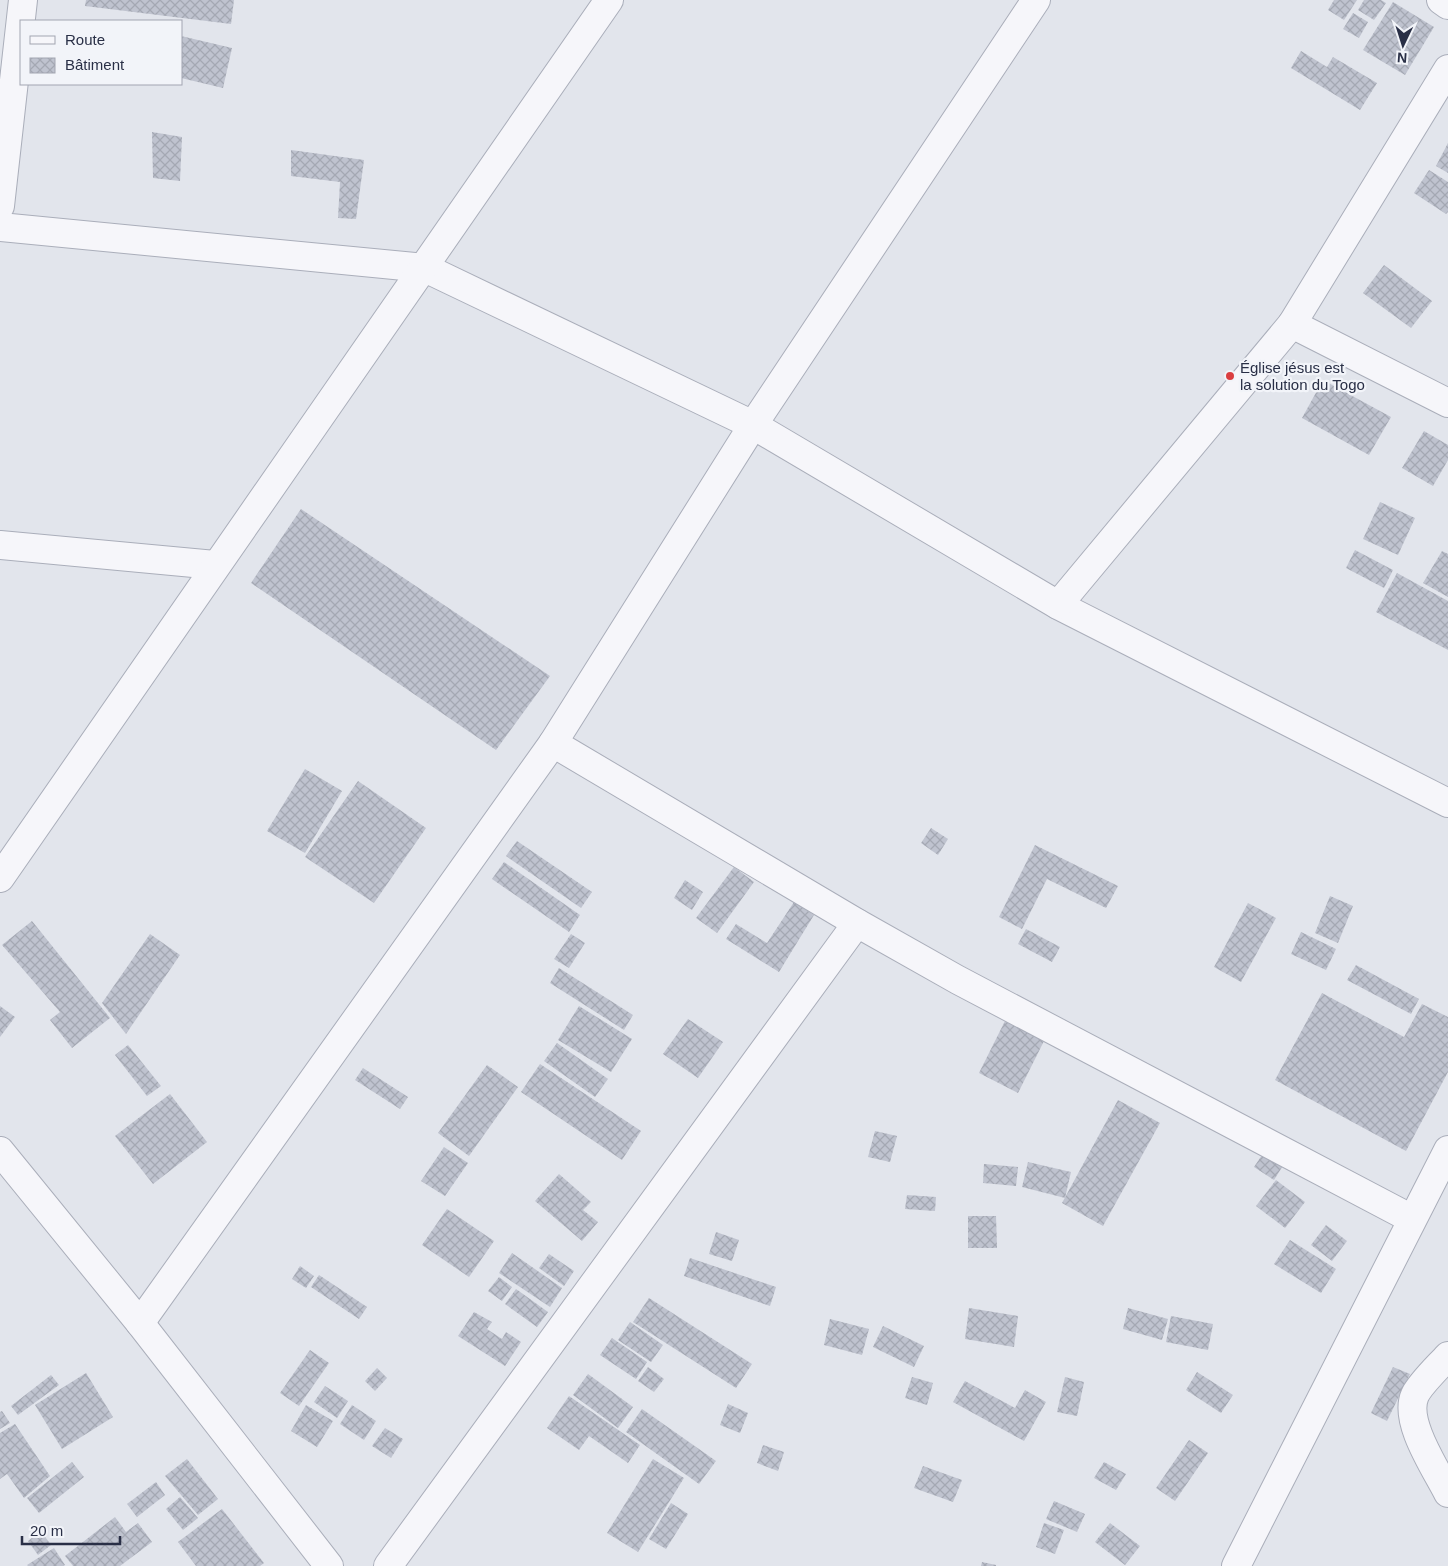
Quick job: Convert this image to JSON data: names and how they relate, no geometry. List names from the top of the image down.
{
  "places": ["Église jésus est la solution du Togo"],
  "legend": ["Route", "Bâtiment"],
  "scale_bar": "20 m",
  "north": "bottom"
}
